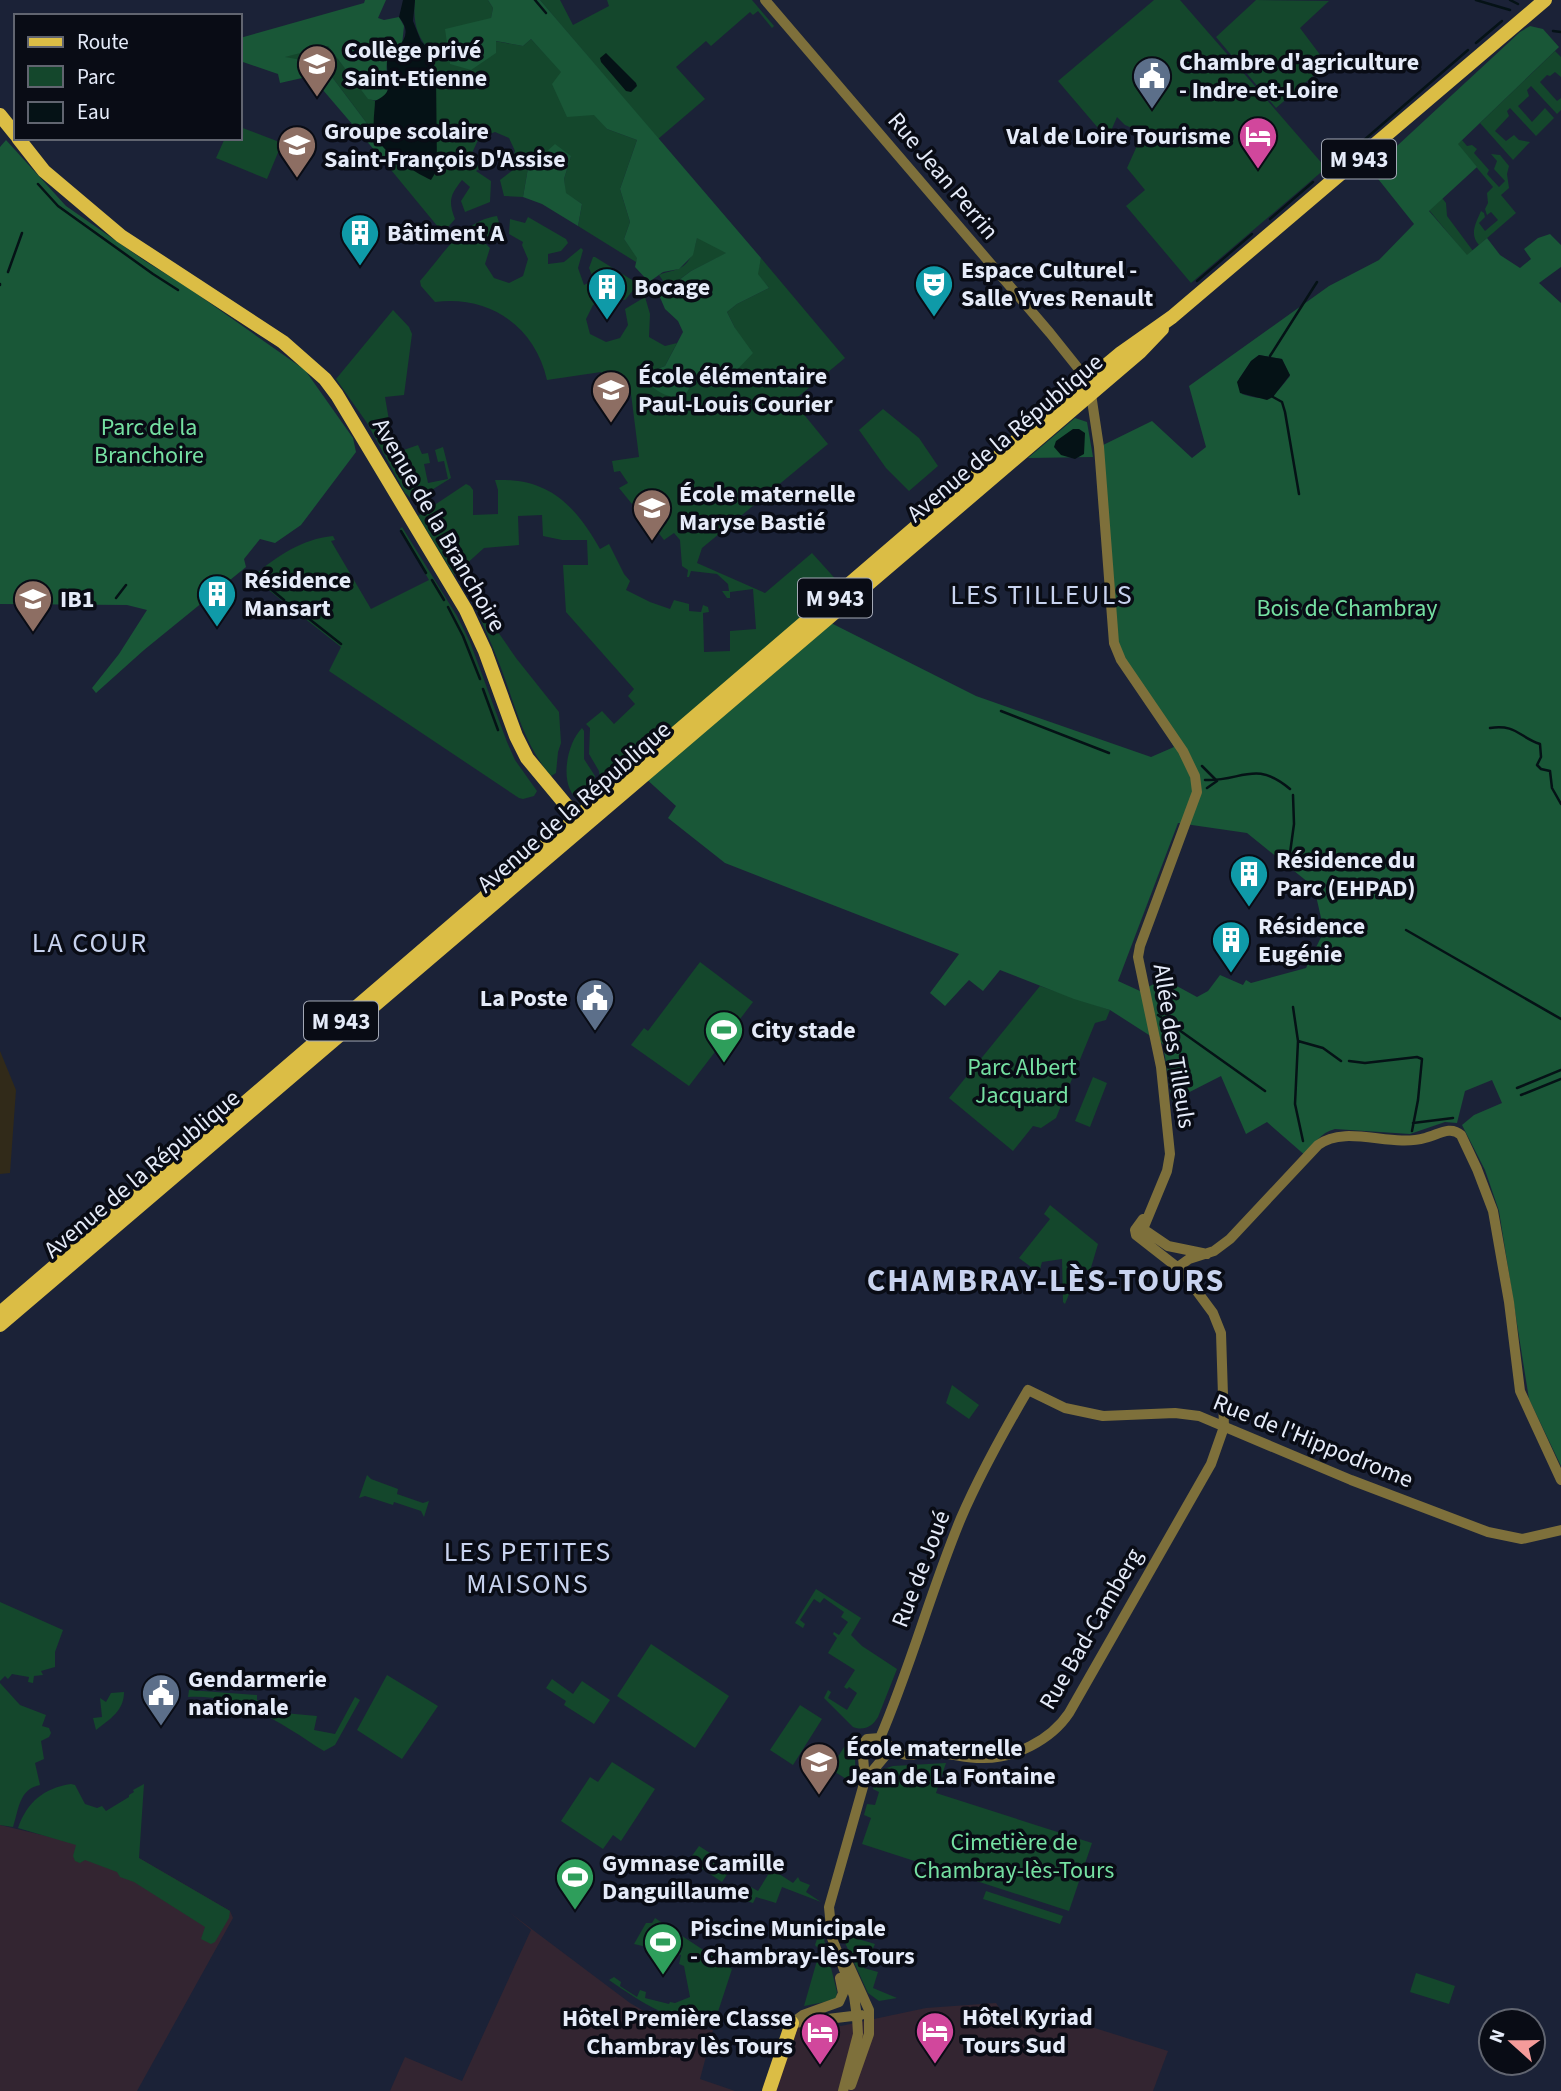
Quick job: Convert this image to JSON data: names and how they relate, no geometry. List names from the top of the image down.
{
  "streets": {
    "main road": ["M 943", "Avenue de la République", "Avenue de la Branchoire"],
    "street": [
      "Rue Jean Perrin",
      "Allée des Tilleuls",
      "Rue de l'Hippodrome",
      "Rue de Joué",
      "Rue Bad-Camberg"
    ]
  },
  "crossings": [
    ["Rue Jean Perrin", "Avenue de la République"],
    ["Rue Jean Perrin", "Allée des Tilleuls"],
    ["Avenue de la République", "Avenue de la Branchoire"],
    ["Avenue de la République", "Allée des Tilleuls"],
    ["Rue de l'Hippodrome", "Rue de Joué"],
    ["Rue de l'Hippodrome", "Rue Bad-Camberg"],
    ["Rue de Joué", "Rue Bad-Camberg"]
  ],
  "districts": [
    "LES TILLEULS",
    "LA COUR",
    "CHAMBRAY-LÈS-TOURS",
    "LES PETITES MAISONS"
  ],
  "parks": [
    "Parc de la Branchoire",
    "Bois de Chambray",
    "Parc Albert Jacquard",
    "Cimetière de Chambray-lès-Tours"
  ],
  "places": {
    "school or university": [
      "Collège privé Saint-Etienne",
      "Groupe scolaire Saint-François D'Assise",
      "École élémentaire Paul-Louis Courier",
      "École maternelle Maryse Bastié",
      "IB1",
      "École maternelle Jean de La Fontaine"
    ],
    "public building": ["Chambre d'agriculture - Indre-et-Loire", "La Poste", "Gendarmerie nationale"],
    "hotel": ["Val de Loire Tourisme", "Hôtel Kyriad Tours Sud", "Hôtel Première Classe Chambray lès Tours"],
    "building": [
      "Bâtiment A",
      "Bocage",
      "Résidence Mansart",
      "Résidence du Parc (EHPAD)",
      "Résidence Eugénie"
    ],
    "theatre": ["Espace Culturel - Salle Yves Renault"],
    "sports": ["City stade", "Gymnase Camille Danguillaume", "Piscine Municipale - Chambray-lès-Tours"]
  },
  "legend": ["Route", "Parc", "Eau"],
  "north": "left"
}
